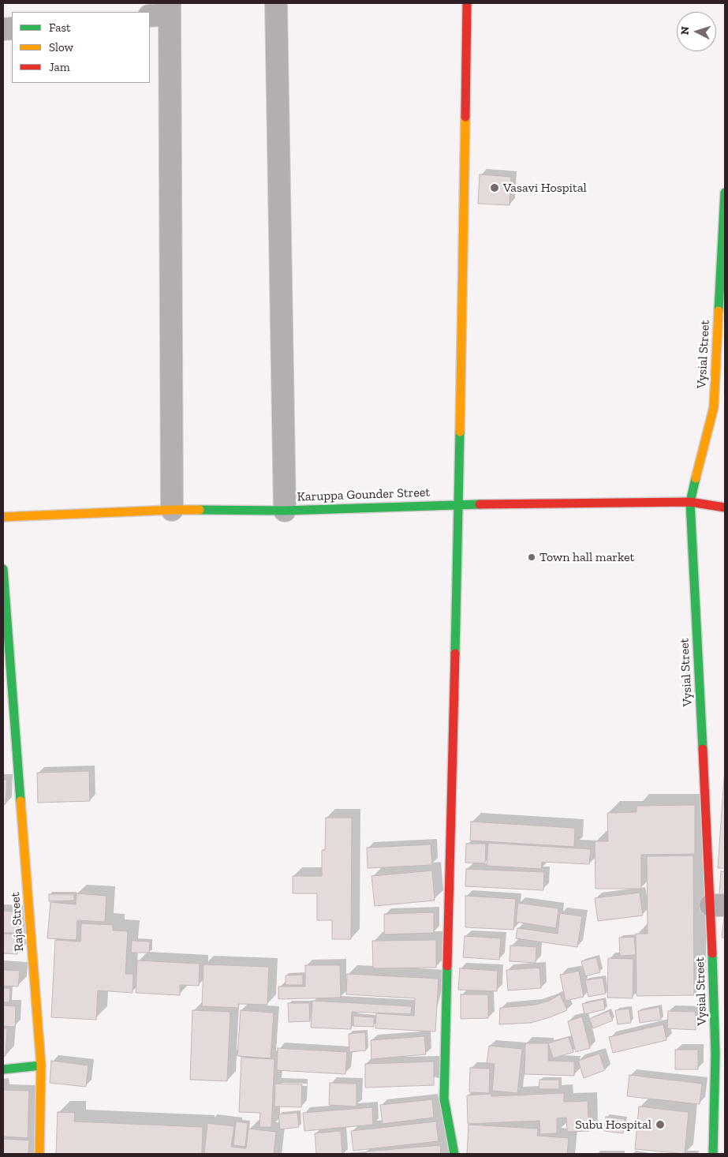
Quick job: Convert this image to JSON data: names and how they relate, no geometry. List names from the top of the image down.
{
  "streets": {
    "main road": ["Vysial Street", "Karuppa Gounder Street", "Raja Street"]
  },
  "crossings": [
    ["Vysial Street", "Karuppa Gounder Street"]
  ],
  "places": ["Vasavi Hospital", "Town hall market", "Subu Hospital"],
  "legend": ["Fast", "Slow", "Jam"],
  "north": "left"
}
